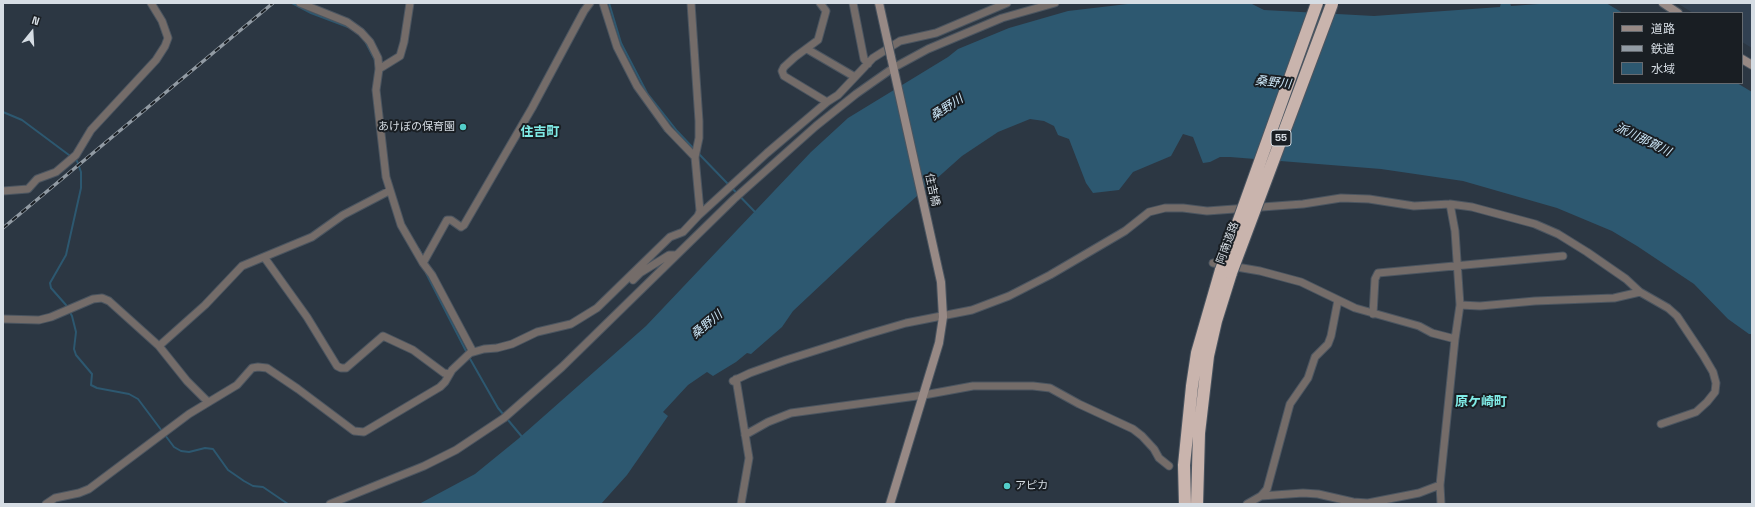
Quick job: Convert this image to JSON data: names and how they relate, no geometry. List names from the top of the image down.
{
  "streets": {
    "highway": ["55", "阿南道路"],
    "street": ["住吉橋"]
  },
  "districts": ["住吉町", "原ケ崎町"],
  "water": ["桑野川", "派川那賀川"],
  "places": ["あけぼの保育園", "アピカ"],
  "legend": ["道路", "鉄道", "水域"],
  "north": "top"
}
